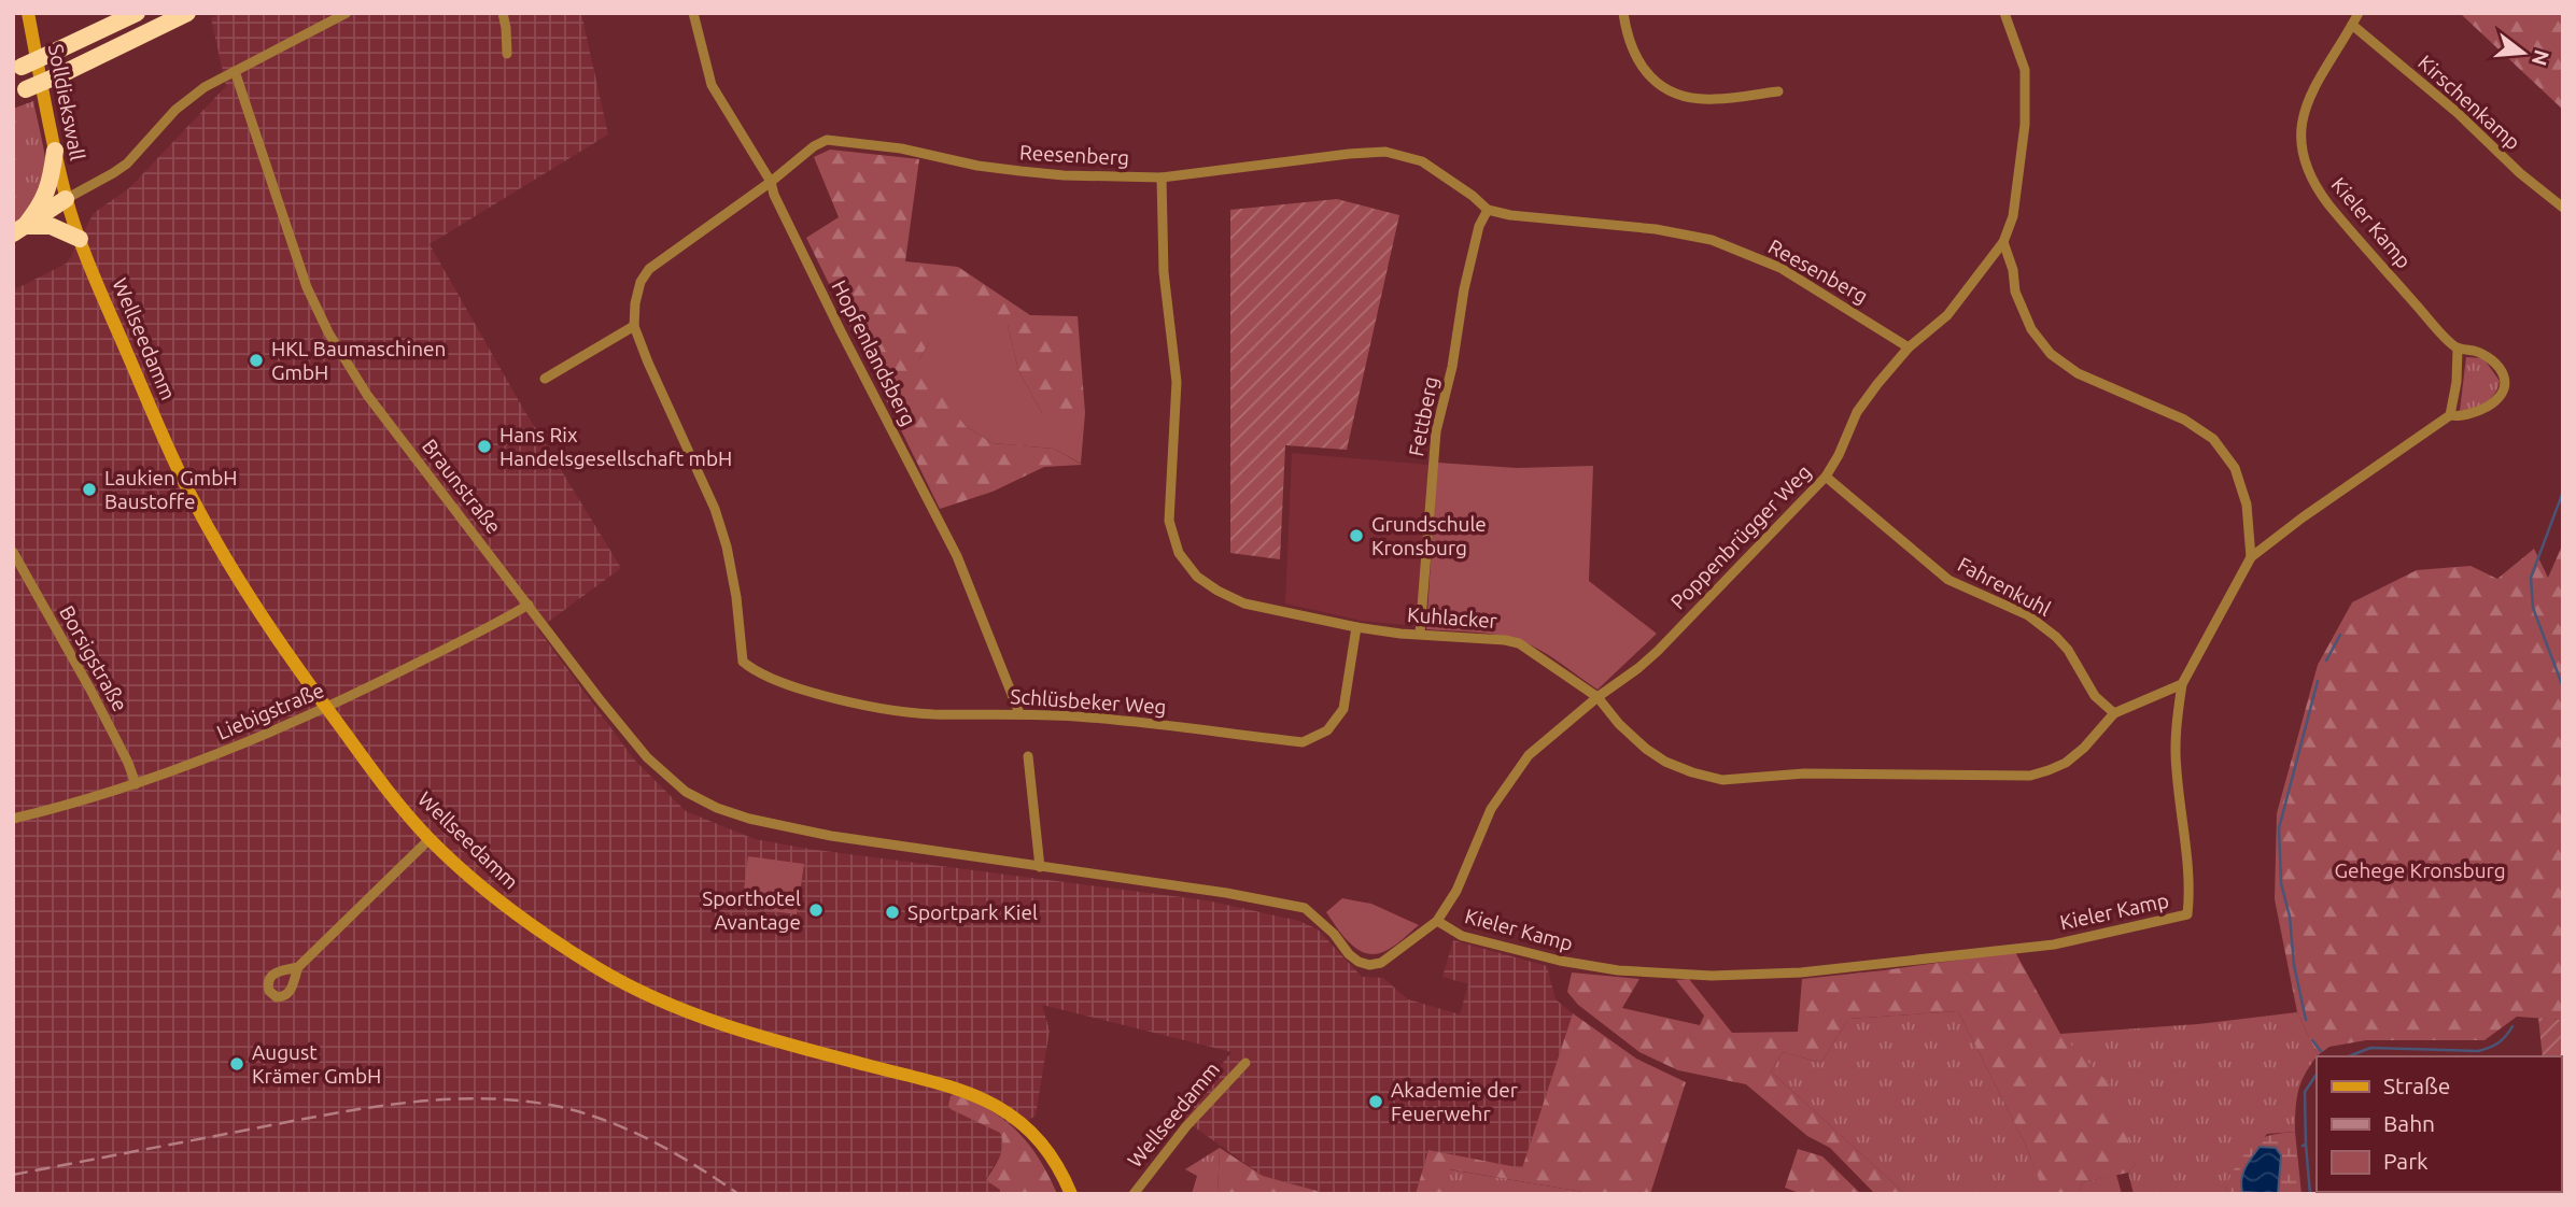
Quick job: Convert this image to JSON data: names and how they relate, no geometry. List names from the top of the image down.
{
  "streets": {
    "main road": ["Solldiekswall", "Wellseedamm"],
    "street": [
      "Kirschenkamp",
      "Reesenberg",
      "Kieler Kamp",
      "Hopfenlandsberg",
      "Fettberg",
      "Braunstraße",
      "Poppenbrügger Weg",
      "Fahrenkuhl",
      "Kuhlacker",
      "Borsigstraße",
      "Schlüsbeker Weg",
      "Liebigstraße"
    ]
  },
  "crossings": [
    ["Solldiekswall", "Wellseedamm"],
    ["Kirschenkamp", "Kieler Kamp"],
    ["Reesenberg", "Hopfenlandsberg"],
    ["Reesenberg", "Fettberg"],
    ["Reesenberg", "Poppenbrügger Weg"],
    ["Reesenberg", "Kuhlacker"],
    ["Reesenberg", "Schlüsbeker Weg"],
    ["Kieler Kamp", "Poppenbrügger Weg"],
    ["Kieler Kamp", "Kuhlacker"],
    ["Wellseedamm", "Liebigstraße"],
    ["Hopfenlandsberg", "Schlüsbeker Weg"],
    ["Fettberg", "Kuhlacker"],
    ["Braunstraße", "Poppenbrügger Weg"],
    ["Braunstraße", "Liebigstraße"],
    ["Poppenbrügger Weg", "Fahrenkuhl"],
    ["Poppenbrügger Weg", "Kuhlacker"],
    ["Fahrenkuhl", "Kuhlacker"],
    ["Kuhlacker", "Schlüsbeker Weg"],
    ["Borsigstraße", "Liebigstraße"]
  ],
  "parks": ["Gehege Kronsburg"],
  "places": [
    "HKL Baumaschinen GmbH",
    "Hans Rix Handelsgesellschaft mbH",
    "Laukien GmbH Baustoffe",
    "Grundschule Kronsburg",
    "Sporthotel Avantage",
    "Sportpark Kiel",
    "August Krämer GmbH",
    "Akademie der Feuerwehr"
  ],
  "legend": ["Straße", "Bahn", "Park"],
  "north": "right"
}
